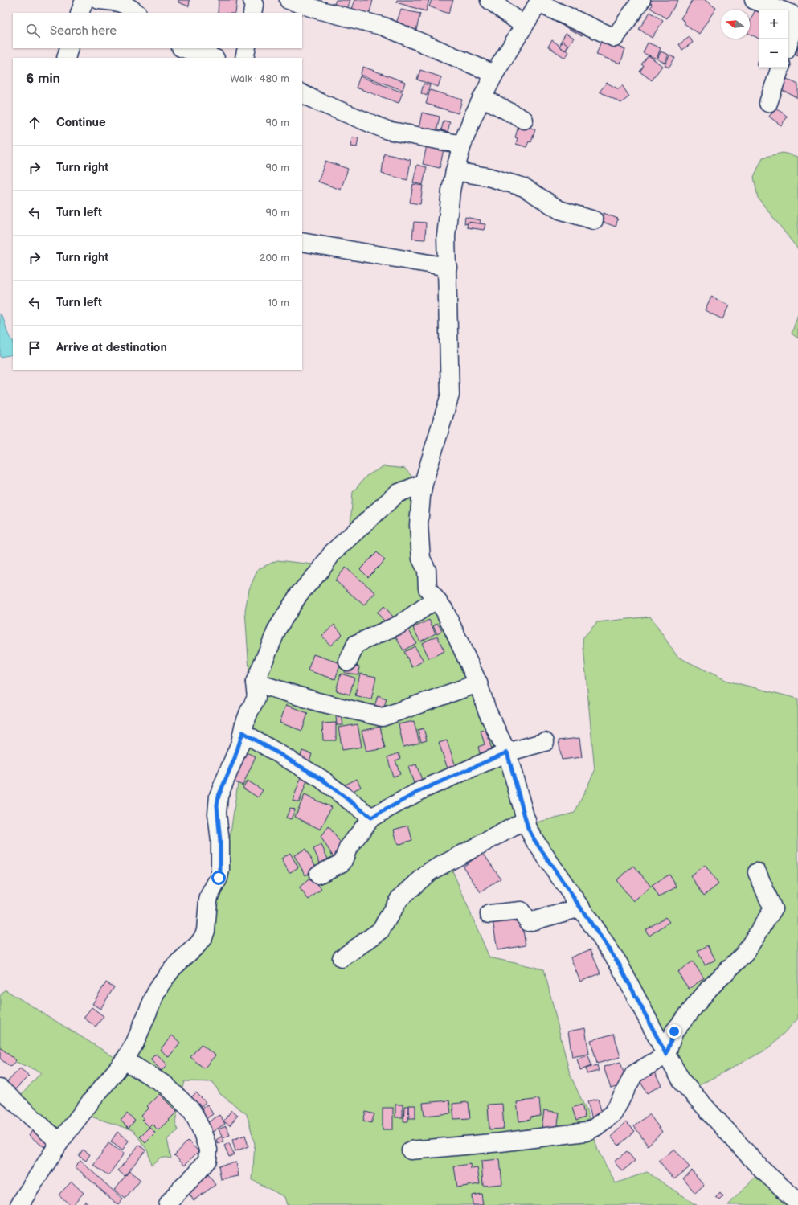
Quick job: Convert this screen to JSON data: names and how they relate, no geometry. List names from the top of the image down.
{
  "north": "left",
  "page": {
    "map_buttons": ["+", "−"],
    "search": "Search here",
    "heading": ["6 min", "Walk · 480 m"],
    "list": [
      ["Continue", "90 m"],
      ["Turn right", "90 m"],
      ["Turn left", "90 m"],
      ["Turn right", "200 m"],
      ["Turn left", "10 m"],
      "Arrive at destination"
    ]
  }
}
